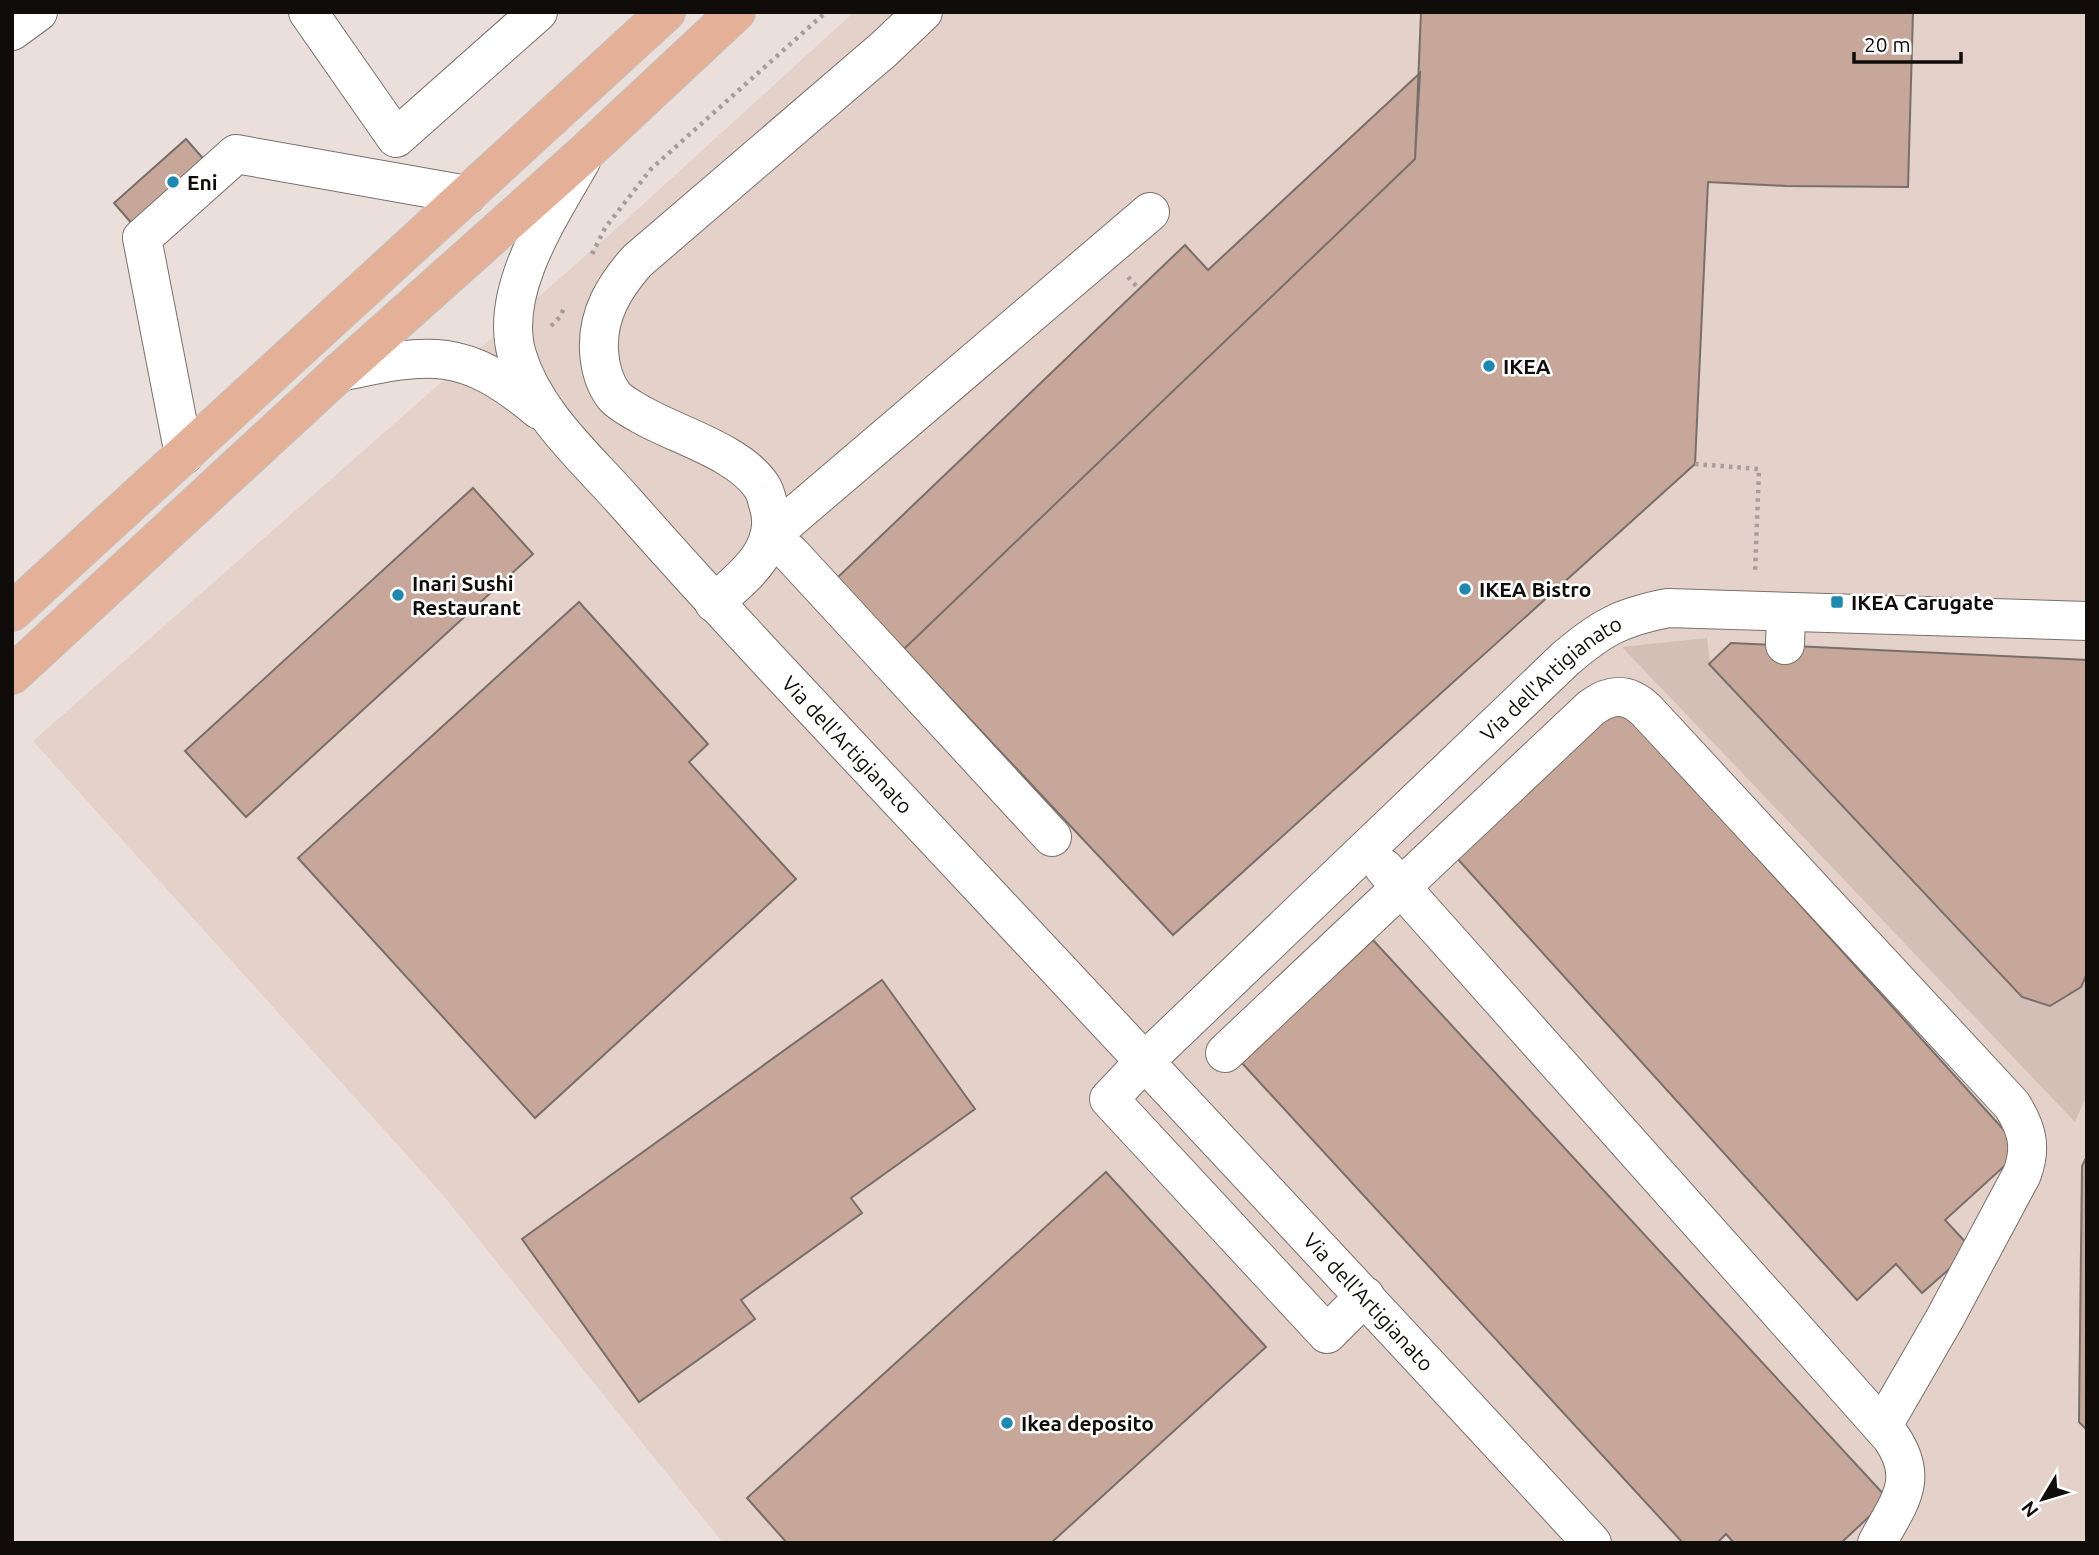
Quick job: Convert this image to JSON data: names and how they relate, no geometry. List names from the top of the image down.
{
  "streets": {
    "street": ["Via dell'Artigianato"]
  },
  "places": {
    "other": [
      "Eni",
      "IKEA",
      "IKEA Bistro",
      "Inari Sushi Restaurant",
      "Ikea deposito"
    ],
    "transit": ["IKEA Carugate"]
  },
  "scale_bar": "20 m",
  "north": "bottom left"
}
